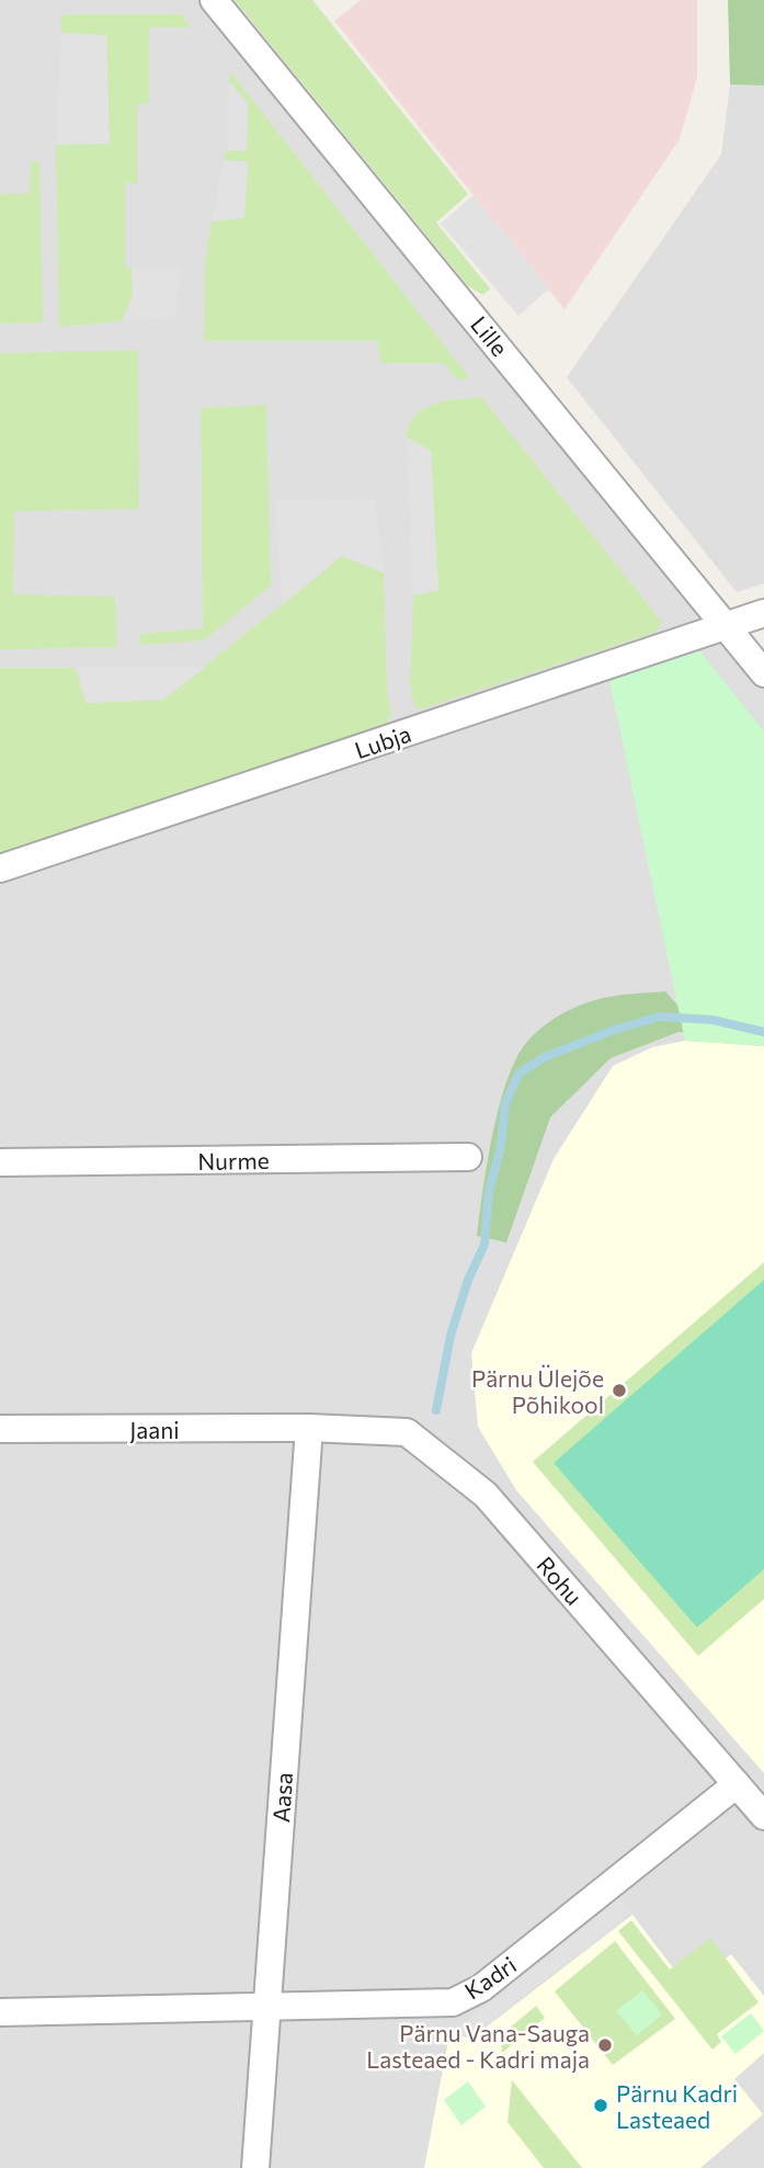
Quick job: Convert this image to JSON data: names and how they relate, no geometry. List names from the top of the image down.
{
  "streets": {
    "street": [
      "Lille",
      "Lubja",
      "Nurme",
      "Jaani",
      "Rohu",
      "Aasa",
      "Kadri"
    ]
  },
  "crossings": [
    ["Lille", "Lubja"],
    ["Jaani", "Rohu"],
    ["Jaani", "Aasa"],
    ["Rohu", "Aasa"],
    ["Rohu", "Kadri"],
    ["Aasa", "Kadri"]
  ],
  "places": ["Pärnu Ülejõe Põhikool", "Pärnu Vana-Sauga Lasteaed - Kadri maja", "Pärnu Kadri Lasteaed"]
}
